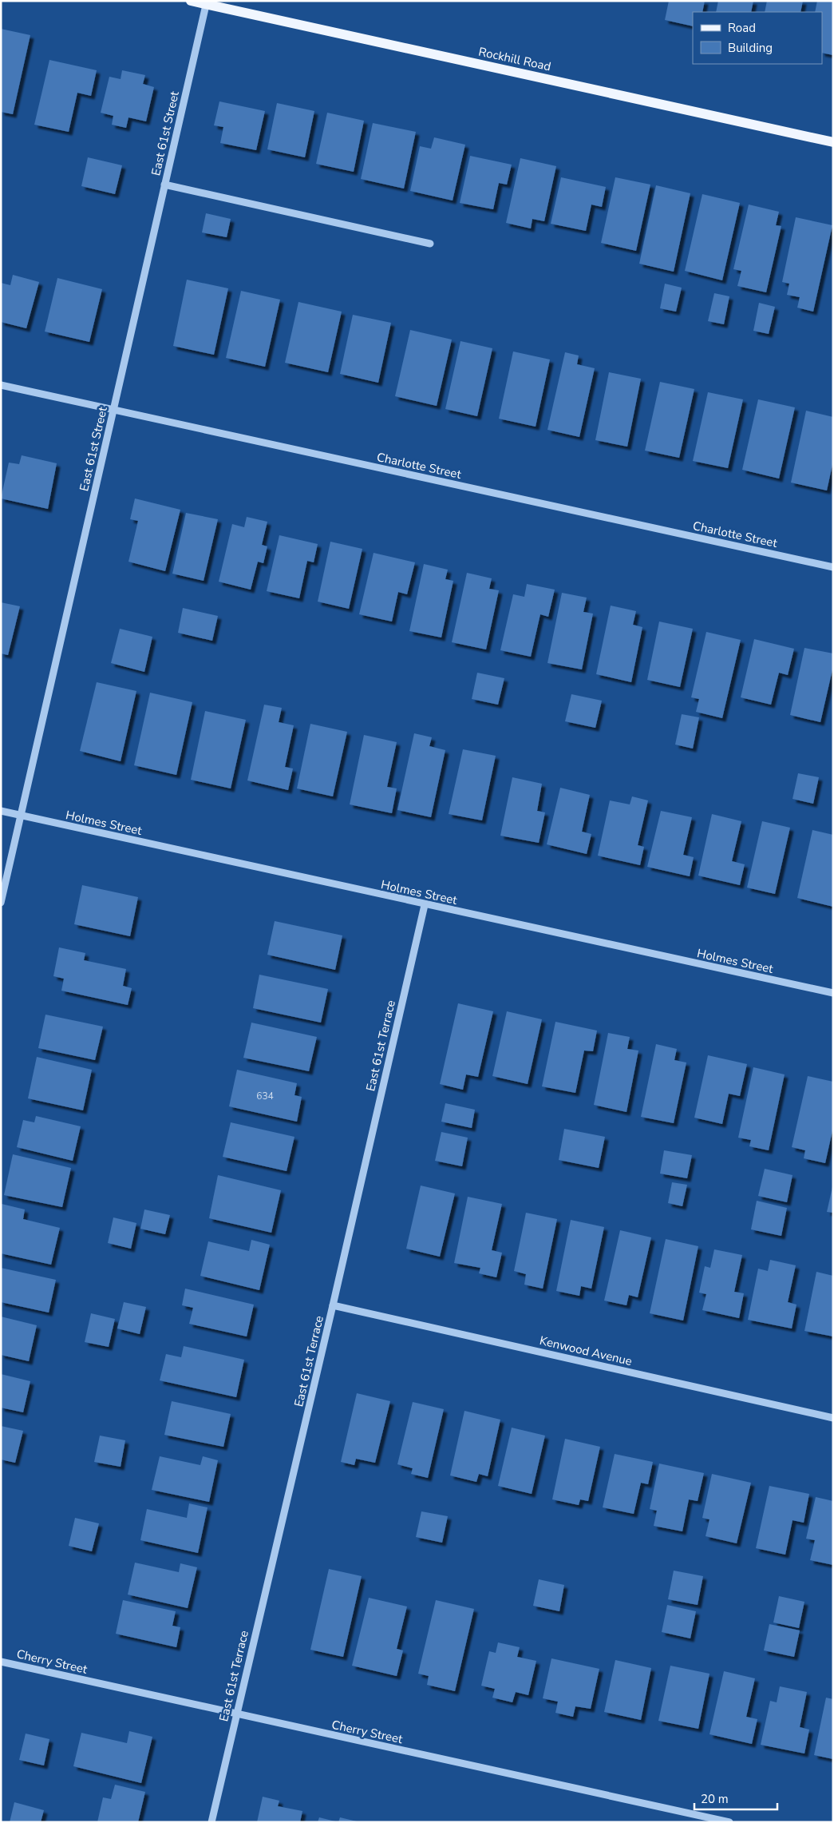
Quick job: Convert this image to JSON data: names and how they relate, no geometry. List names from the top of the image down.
{
  "streets": {
    "main road": ["Rockhill Road"],
    "street": [
      "East 61st Street",
      "Charlotte Street",
      "Holmes Street",
      "East 61st Terrace",
      "Kenwood Avenue",
      "Cherry Street"
    ]
  },
  "crossings": [
    ["Rockhill Road", "East 61st Street"],
    ["East 61st Street", "Charlotte Street"],
    ["East 61st Street", "Holmes Street"],
    ["Holmes Street", "East 61st Terrace"],
    ["East 61st Terrace", "Kenwood Avenue"],
    ["East 61st Terrace", "Cherry Street"]
  ],
  "house_numbers": ["634"],
  "legend": ["Road", "Building"],
  "scale_bar": "20 m"
}
